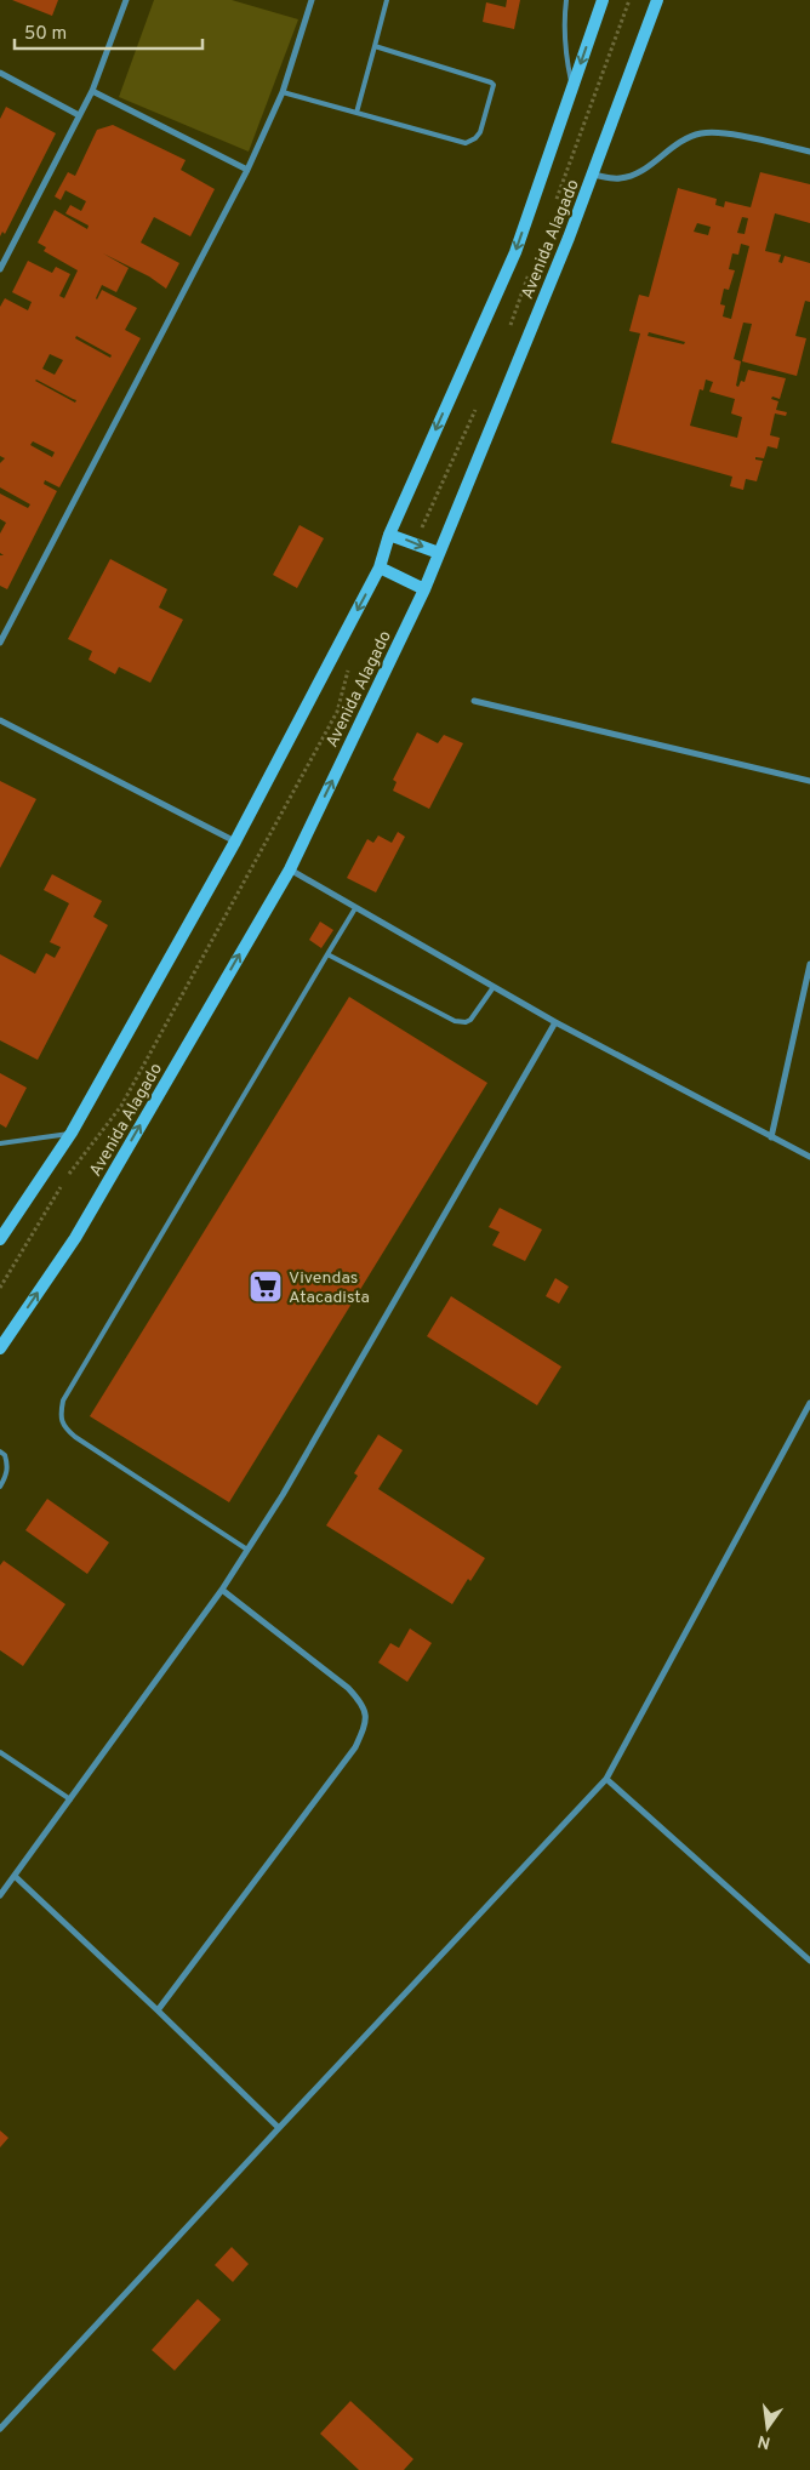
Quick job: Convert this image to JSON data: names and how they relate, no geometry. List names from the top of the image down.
{
  "streets": {
    "main road": ["Avenida Alagado"]
  },
  "places": {
    "supermarket": ["Vivendas Atacadista"]
  },
  "scale_bar": "50 m",
  "north": "bottom"
}
